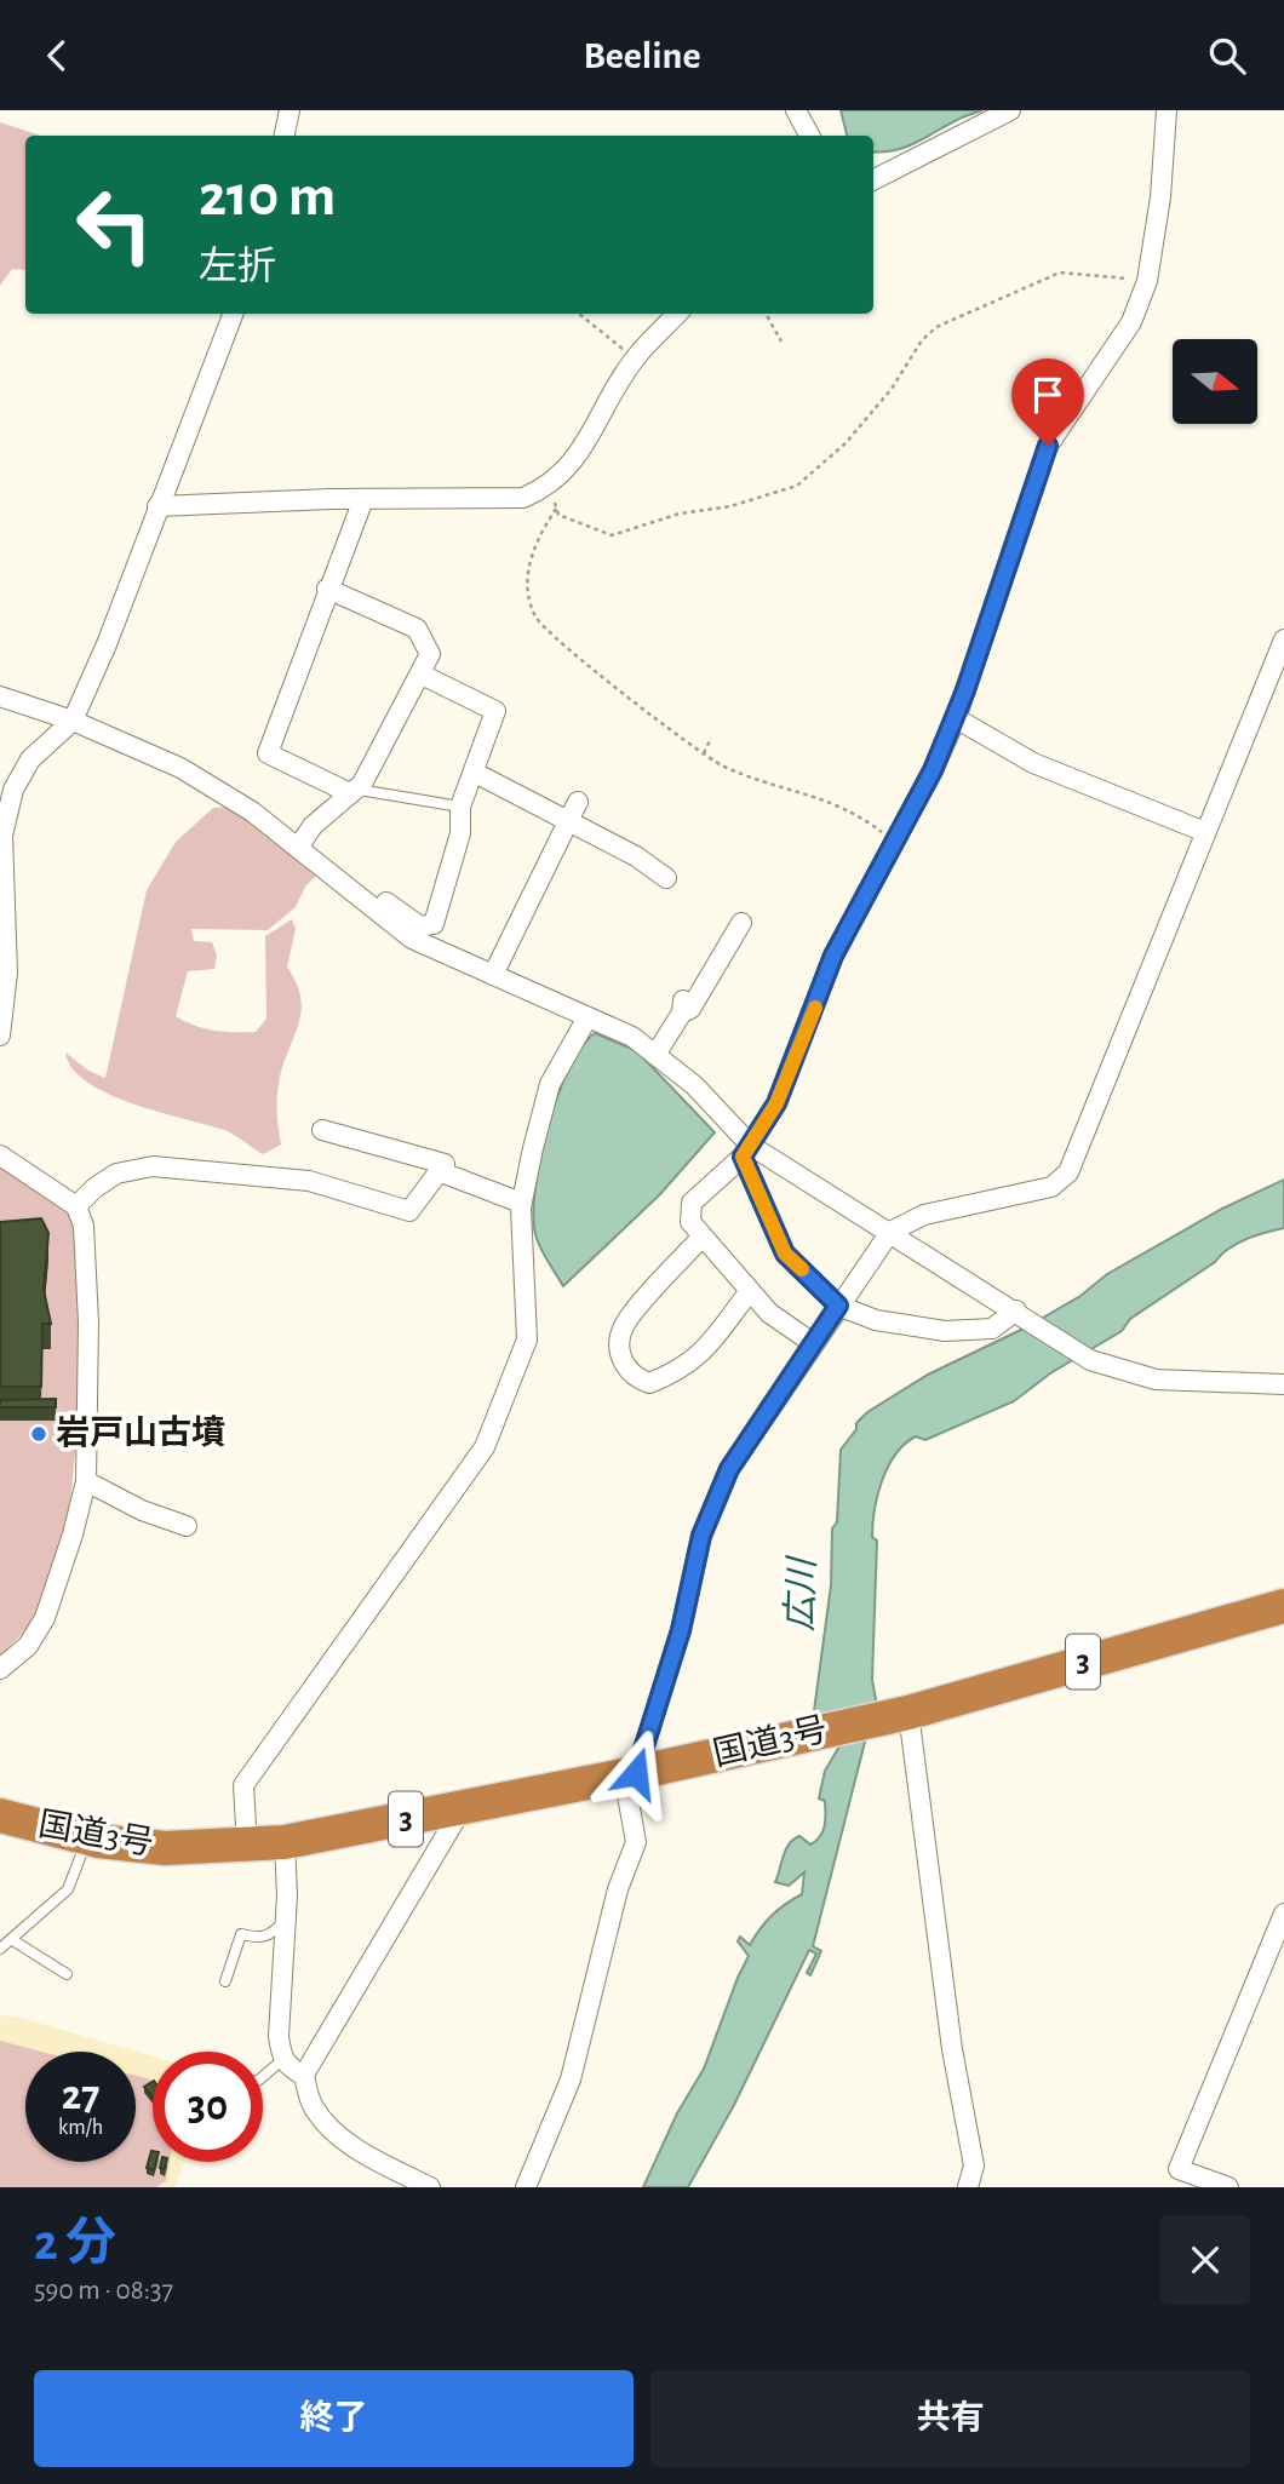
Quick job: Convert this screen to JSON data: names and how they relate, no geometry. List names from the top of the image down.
{
  "streets": {
    "highway": ["3", "国道3号"]
  },
  "water": ["広川"],
  "places": ["岩戸山古墳"],
  "north": "right",
  "page": {
    "header": "Beeline",
    "turn": ["210 m", "左折"],
    "speed": "27 km/h",
    "limit": "30",
    "heading": ["2 分", "590 m · 08:37"],
    "buttons": ["終了", "共有"]
  }
}
